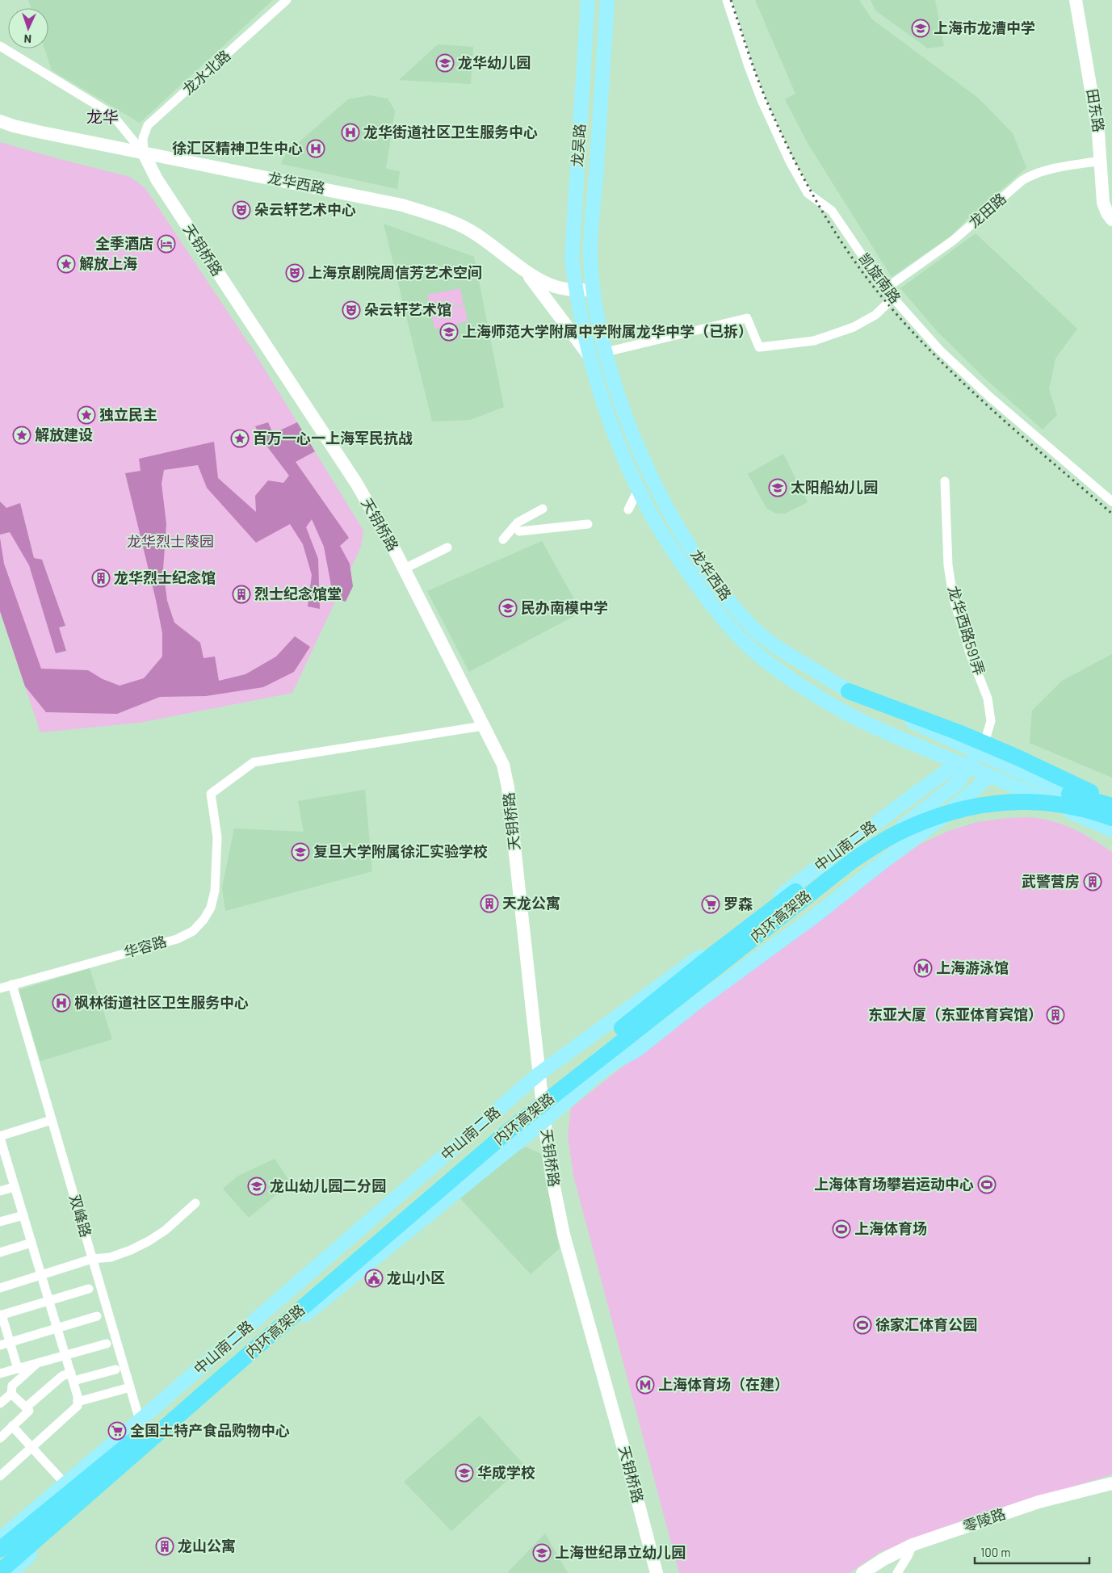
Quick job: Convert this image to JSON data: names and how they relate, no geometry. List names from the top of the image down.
{
  "streets": {
    "highway": ["内环高架路"],
    "main road": ["龙吴路", "龙华西路", "中山南二路"],
    "street": [
      "龙水北路",
      "田东路",
      "龙田路",
      "天钥桥路",
      "凯旋南路",
      "龙华西路591弄",
      "华容路",
      "双峰路",
      "零陵路"
    ]
  },
  "crossings": [
    ["龙水北路", "龙华西路"],
    ["龙水北路", "天钥桥路"],
    ["田东路", "龙田路"],
    ["龙吴路", "龙华西路"],
    ["龙华西路", "天钥桥路"],
    ["龙华西路", "龙华西路591弄"],
    ["龙华西路", "中山南二路"],
    ["龙田路", "凯旋南路"],
    ["天钥桥路", "中山南二路"],
    ["天钥桥路", "华容路"],
    ["龙华西路591弄", "中山南二路"],
    ["中山南二路", "双峰路"],
    ["华容路", "双峰路"]
  ],
  "districts": ["龙华"],
  "parks": ["龙华烈士陵园"],
  "places": {
    "school or university": [
      "上海市龙漕中学",
      "龙华幼儿园",
      "上海师范大学附属中学附属龙华中学（已拆）",
      "太阳船幼儿园",
      "民办南模中学",
      "复旦大学附属徐汇实验学校",
      "龙山幼儿园二分园",
      "华成学校",
      "上海世纪昂立幼儿园"
    ],
    "hospital": ["龙华街道社区卫生服务中心", "徐汇区精神卫生中心", "枫林街道社区卫生服务中心"],
    "theatre": ["朵云轩艺术中心", "上海京剧院周信芳艺术空间", "朵云轩艺术馆"],
    "hotel": ["全季酒店"],
    "place": [
      "解放上海",
      "独立民主",
      "解放建设",
      "百万一心一上海军民抗战"
    ],
    "building": [
      "龙华烈士纪念馆",
      "烈士纪念馆堂",
      "武警营房",
      "天龙公寓",
      "东亚大厦（东亚体育宾馆）",
      "龙山公寓"
    ],
    "supermarket": ["罗森", "全国土特产食品购物中心"],
    "metro station": ["上海游泳馆", "上海体育场（在建）"],
    "sports": ["上海体育场攀岩运动中心", "上海体育场", "徐家汇体育公园"],
    "public building": ["龙山小区"]
  },
  "scale_bar": "100 m",
  "north": "bottom"
}
